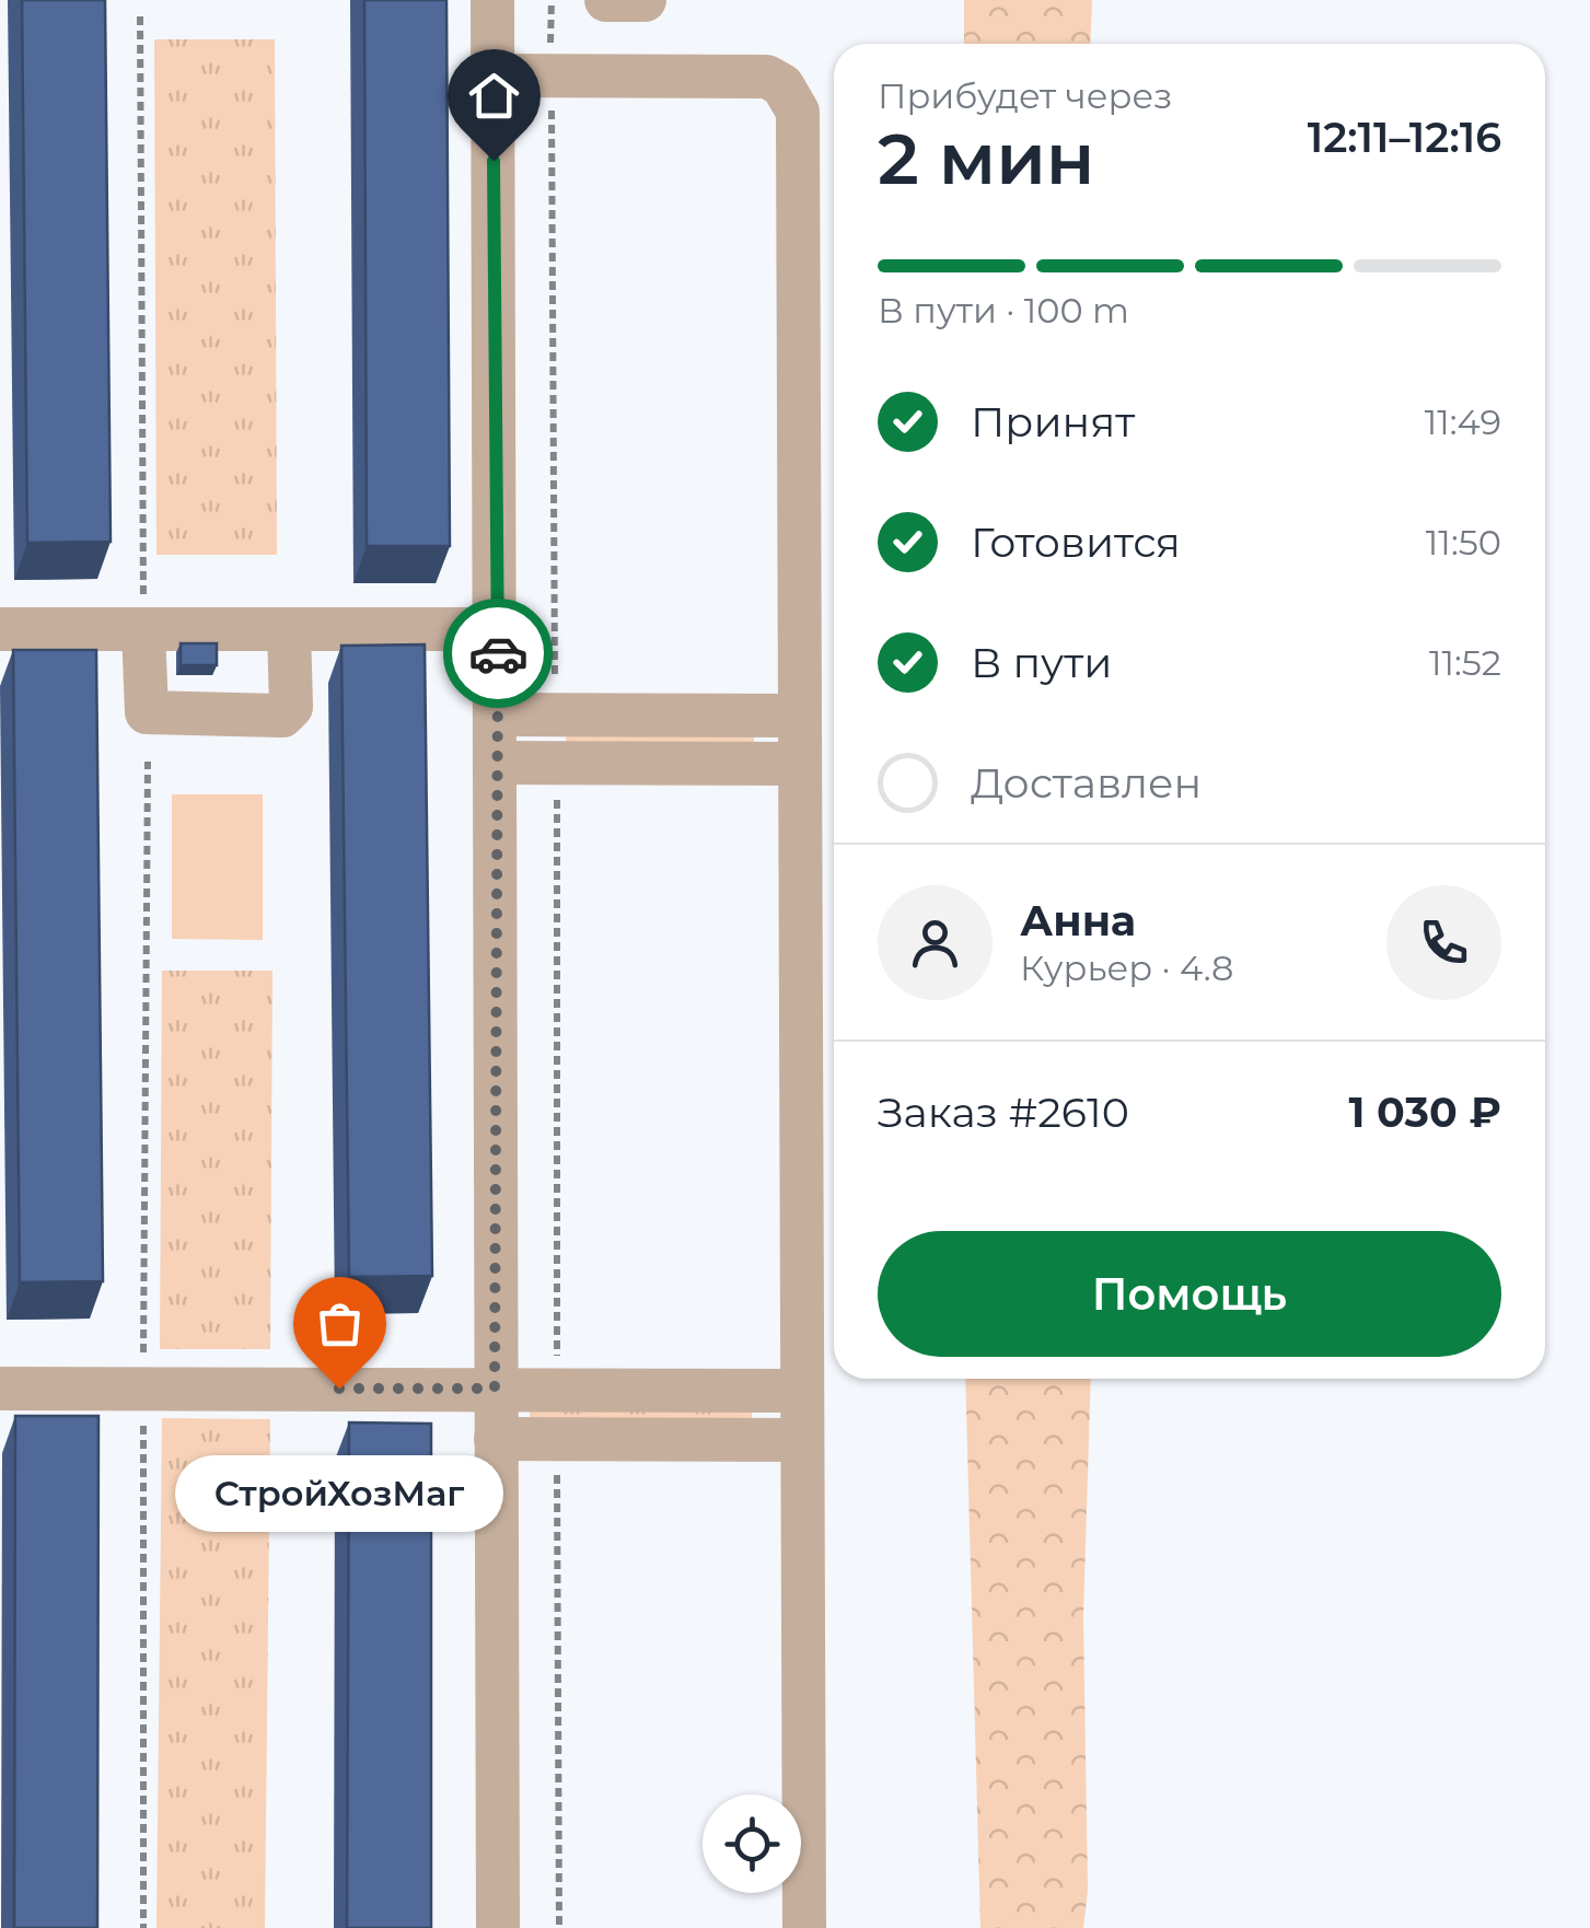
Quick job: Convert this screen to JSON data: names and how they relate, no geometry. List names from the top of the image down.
{
  "places": ["СтройХозМаг"],
  "page": {
    "heading": ["2 мин", "Прибудет через", "12:11–12:16"],
    "panel": [
      "Анна",
      "Курьер · 4.8",
      "Заказ #2610",
      "1 030 ₽"
    ],
    "bar": "В пути · 100 m",
    "list": [
      ["Принят", "11:49"],
      ["Готовится", "11:50"],
      ["В пути", "11:52"],
      "Доставлен"
    ],
    "buttons": "Помощь",
    "bubble": "СтройХозМаг"
  }
}
